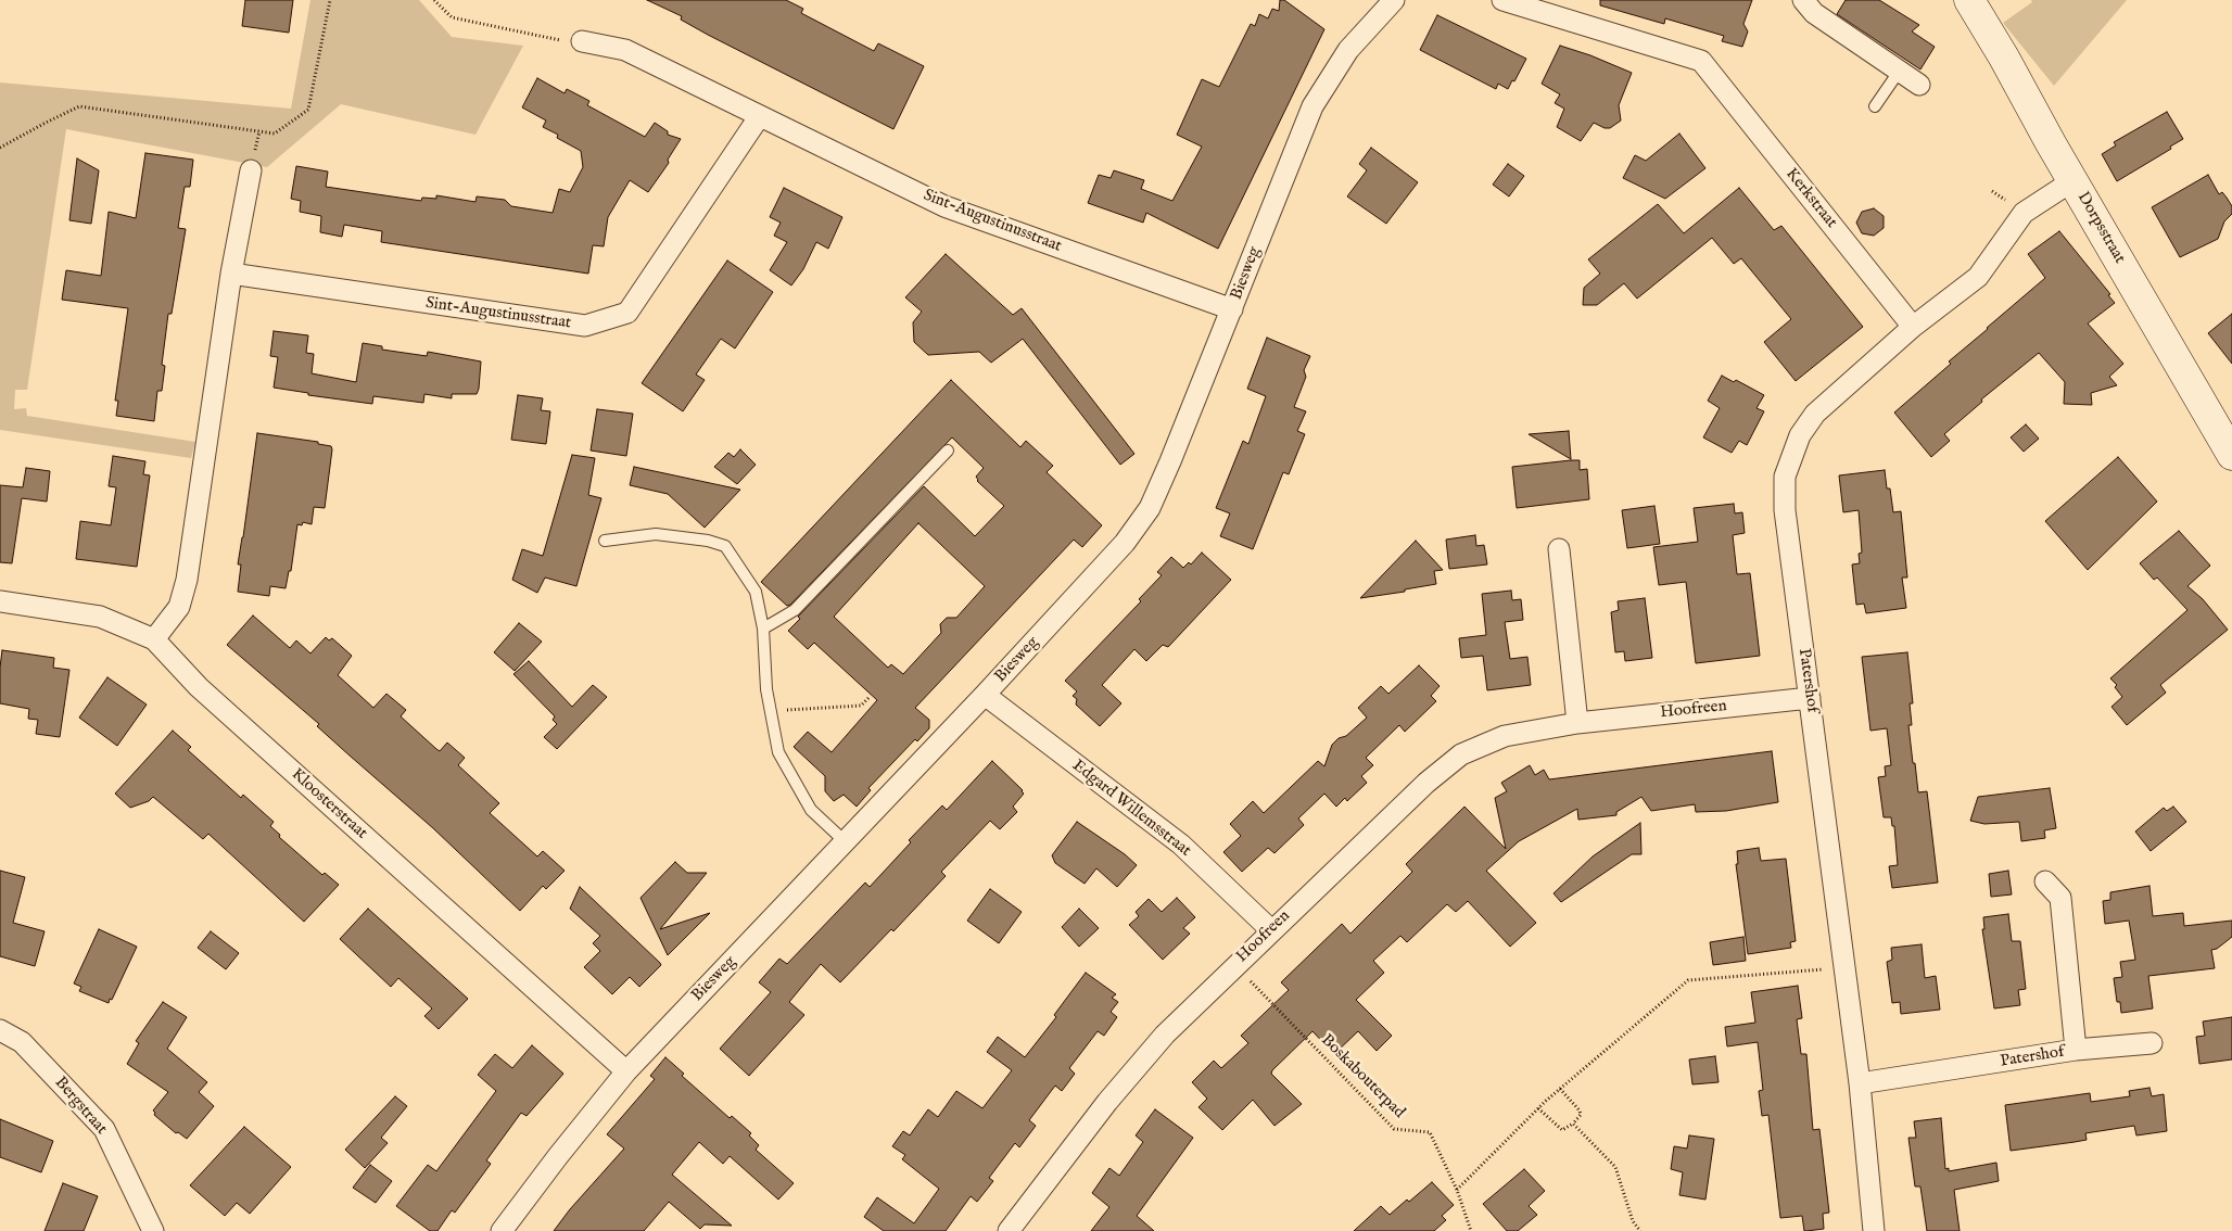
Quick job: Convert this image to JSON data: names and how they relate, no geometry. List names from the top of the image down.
{
  "streets": {
    "street": [
      "Kerkstraat",
      "Sint-Augustinusstraat",
      "Dorpsstraat",
      "Biesweg",
      "Patershof",
      "Hoofreen",
      "Kloosterstraat",
      "Edgard Willemsstraat",
      "Bergstraat"
    ],
    "path": ["Boskabouterpad"]
  },
  "crossings": [
    ["Kerkstraat", "Patershof"],
    ["Sint-Augustinusstraat", "Biesweg"],
    ["Biesweg", "Kloosterstraat"],
    ["Biesweg", "Edgard Willemsstraat"],
    ["Patershof", "Hoofreen"],
    ["Hoofreen", "Edgard Willemsstraat"],
    ["Hoofreen", "Boskabouterpad"]
  ]
}
